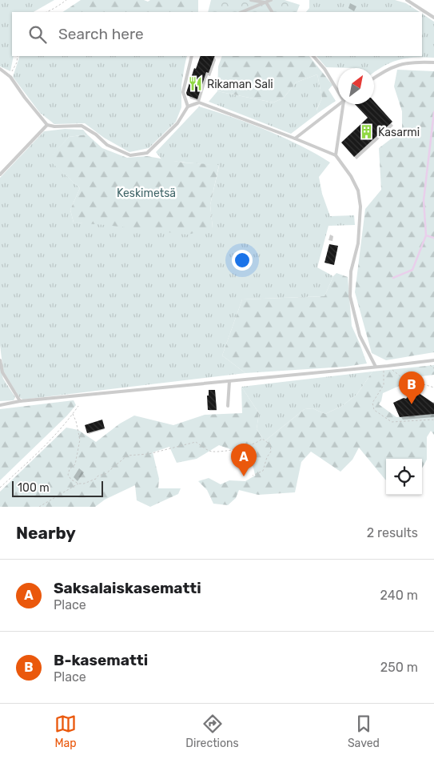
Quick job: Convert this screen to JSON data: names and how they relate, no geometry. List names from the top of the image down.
{
  "parks": ["Keskimetsä"],
  "places": {
    "restaurant": ["Rikaman Sali"],
    "building": ["Kasarmi"]
  },
  "scale_bar": "100 m",
  "north": "top right",
  "page": {
    "search": "Search here",
    "pins": ["B", "A"],
    "scale": "100 m",
    "heading": ["Nearby", "2 results"],
    "list": [
      {
        "mark": "A",
        "name": "Saksalaiskasematti",
        "note": "Place",
        "value": "240 m"
      },
      {
        "mark": "B",
        "name": "B-kasematti",
        "note": "Place",
        "value": "250 m"
      }
    ],
    "nav": ["Map", "Directions", "Saved"]
  }
}
